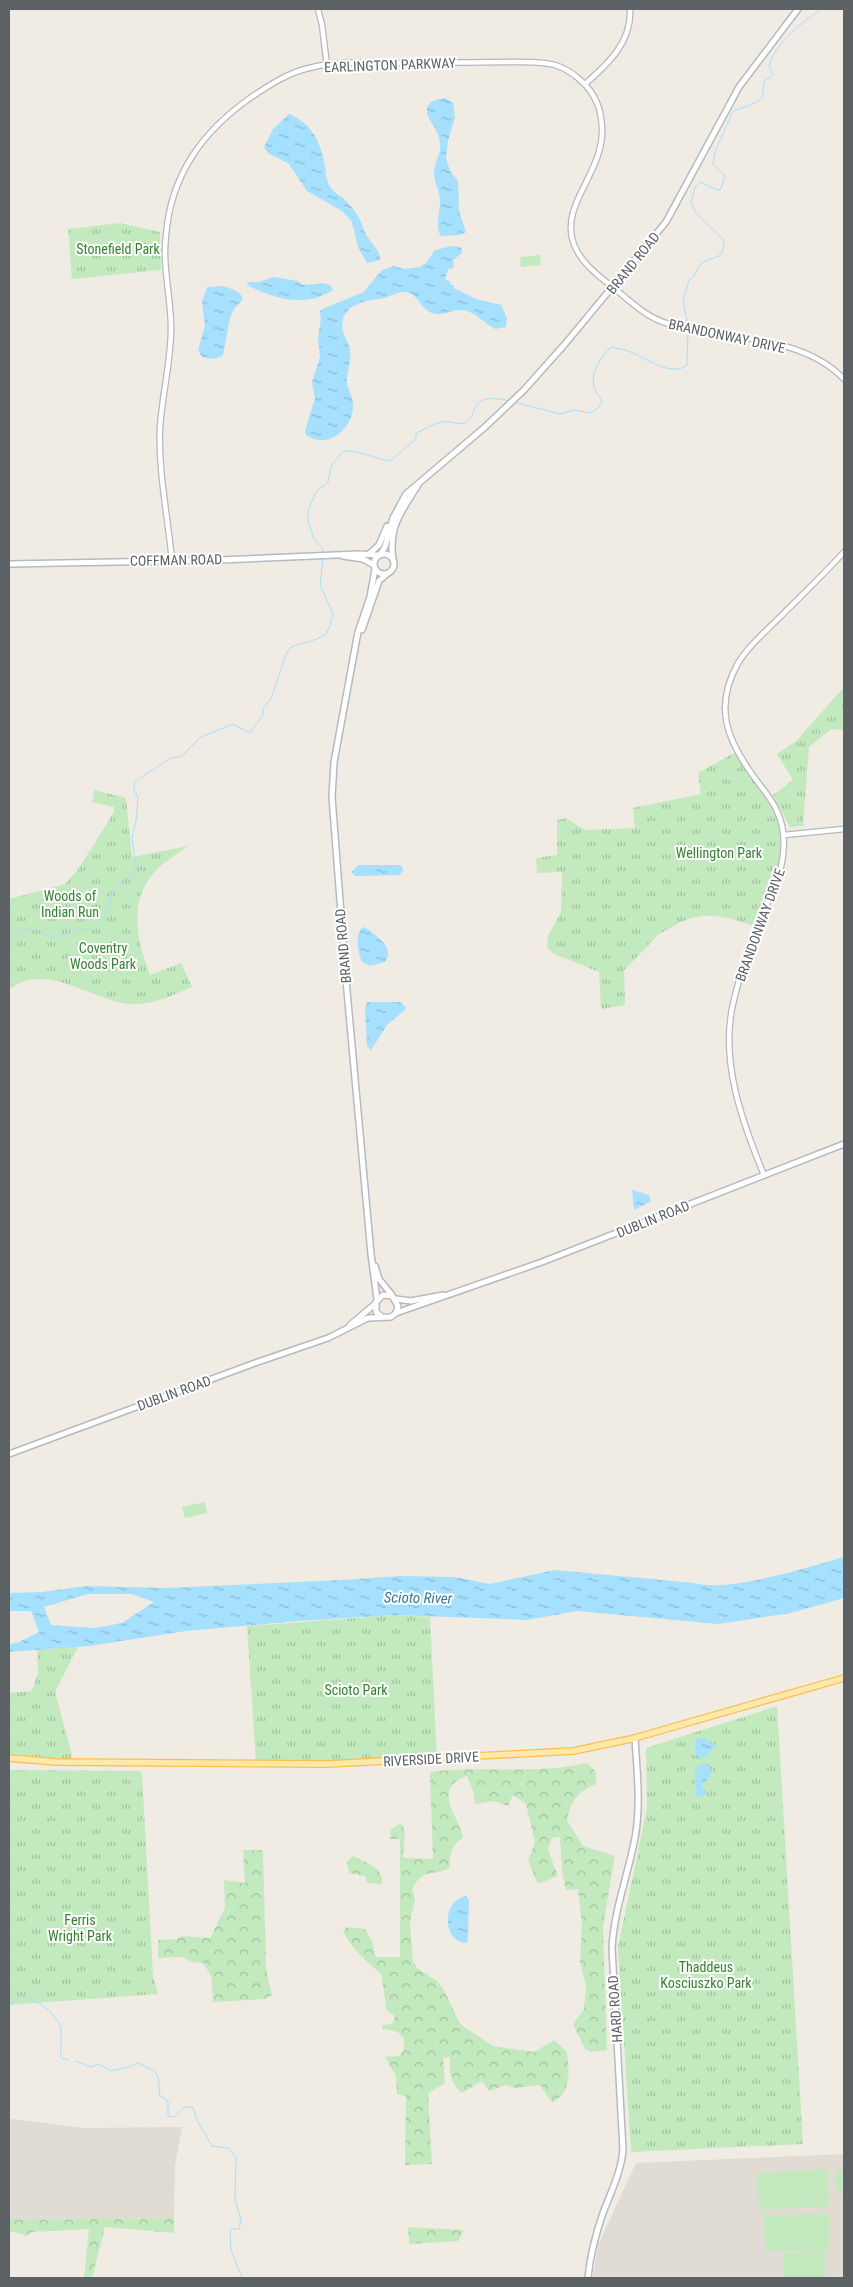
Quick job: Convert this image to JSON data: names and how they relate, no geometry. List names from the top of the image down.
{
  "streets": {
    "main road": [
      "BRAND ROAD",
      "COFFMAN ROAD",
      "DUBLIN ROAD",
      "RIVERSIDE DRIVE",
      "HARD ROAD"
    ],
    "street": ["EARLINGTON PARKWAY", "BRANDONWAY DRIVE"]
  },
  "crossings": [
    ["EARLINGTON PARKWAY", "BRAND ROAD"],
    ["EARLINGTON PARKWAY", "BRANDONWAY DRIVE"],
    ["EARLINGTON PARKWAY", "COFFMAN ROAD"],
    ["BRAND ROAD", "BRANDONWAY DRIVE"],
    ["BRAND ROAD", "COFFMAN ROAD"],
    ["BRAND ROAD", "DUBLIN ROAD"],
    ["BRANDONWAY DRIVE", "DUBLIN ROAD"],
    ["RIVERSIDE DRIVE", "HARD ROAD"]
  ],
  "water": ["Scioto River"],
  "parks": [
    "Stonefield Park",
    "Wellington Park",
    "Woods of Indian Run",
    "Coventry Woods Park",
    "Scioto Park",
    "Ferris Wright Park",
    "Thaddeus Kosciuszko Park"
  ]
}
